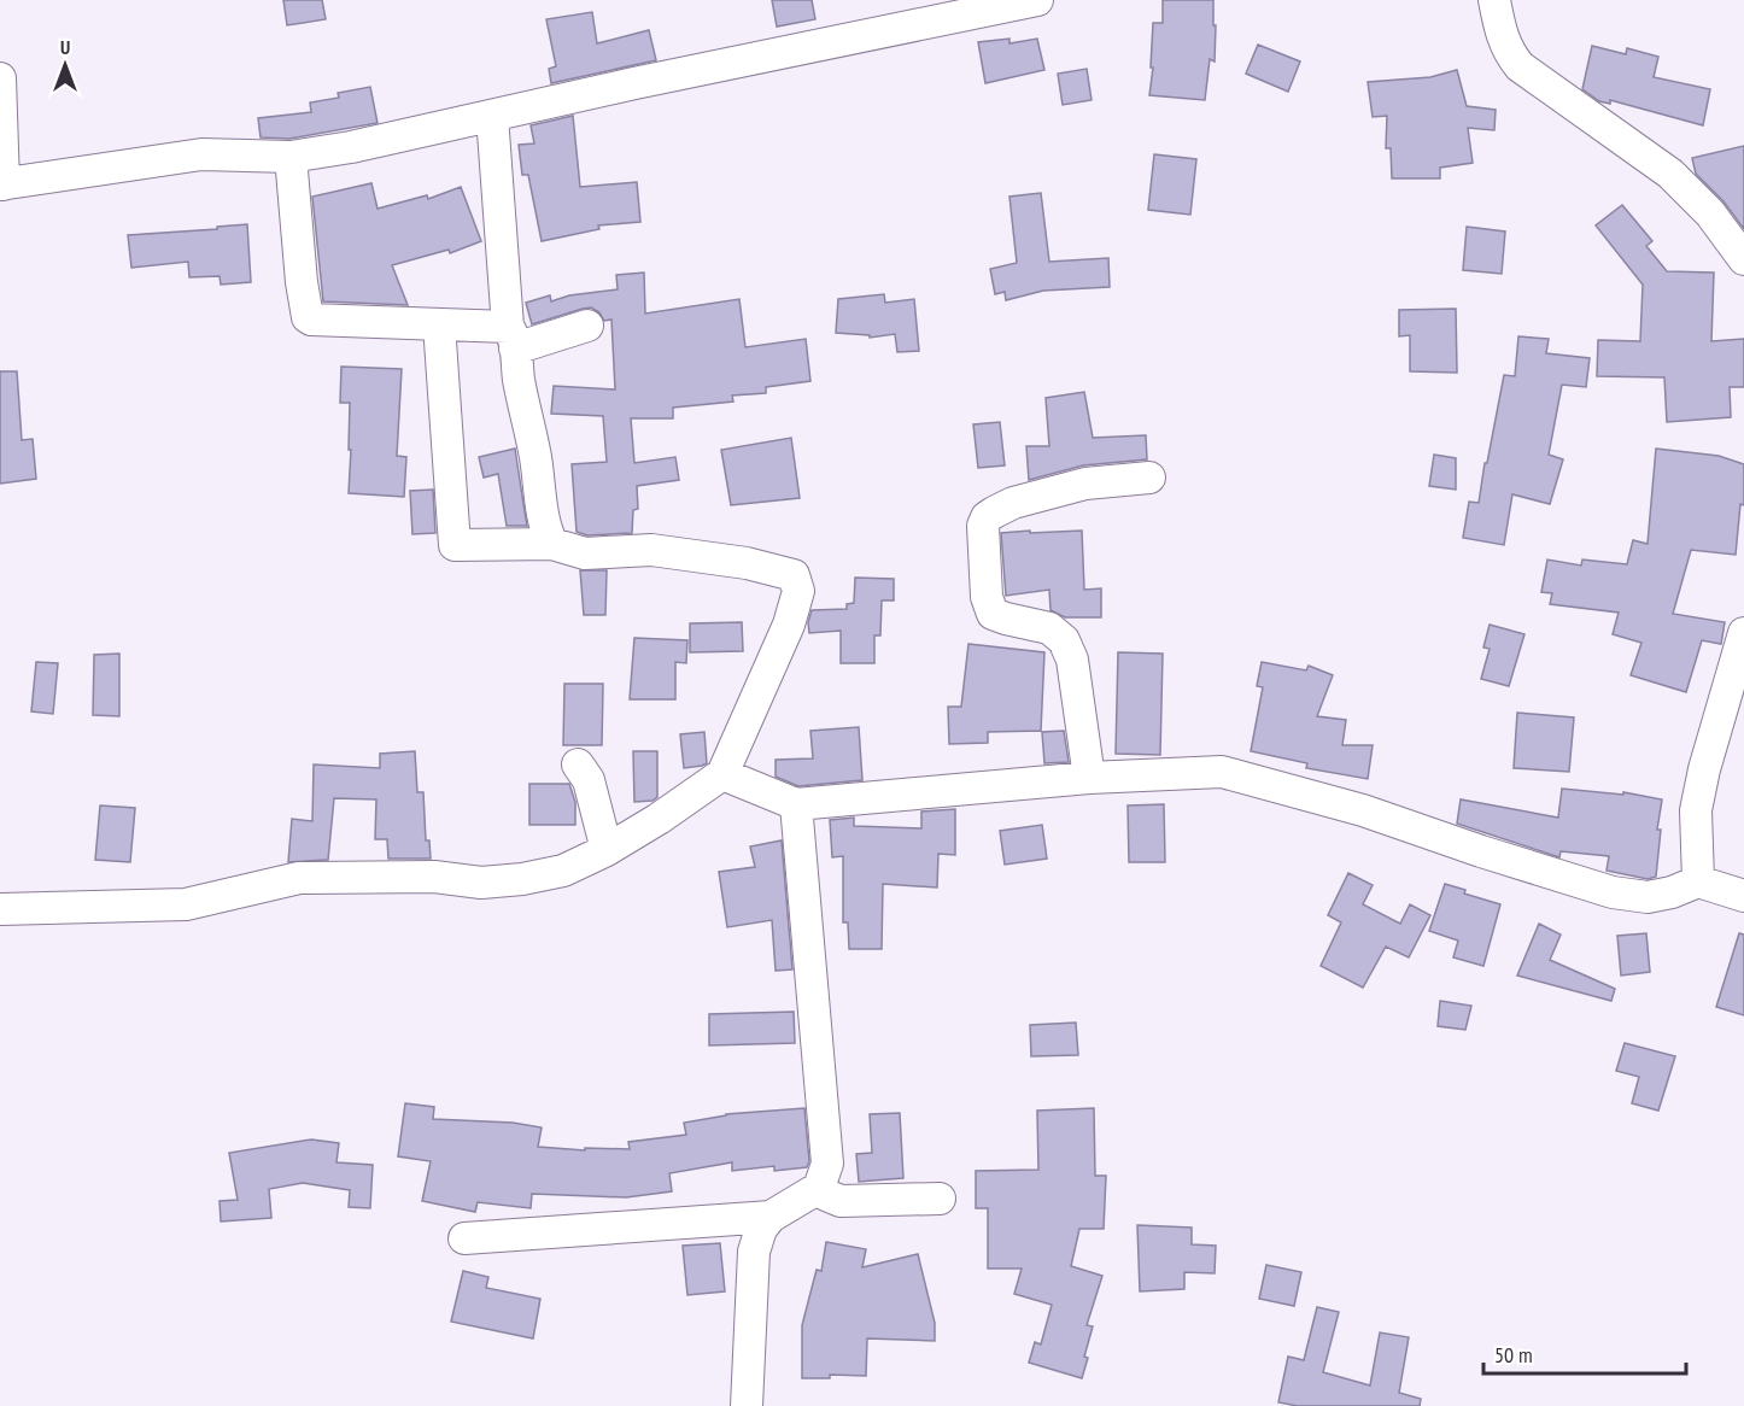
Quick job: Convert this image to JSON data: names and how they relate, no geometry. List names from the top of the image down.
{
  "scale_bar": "50 m",
  "north": "top"
}
